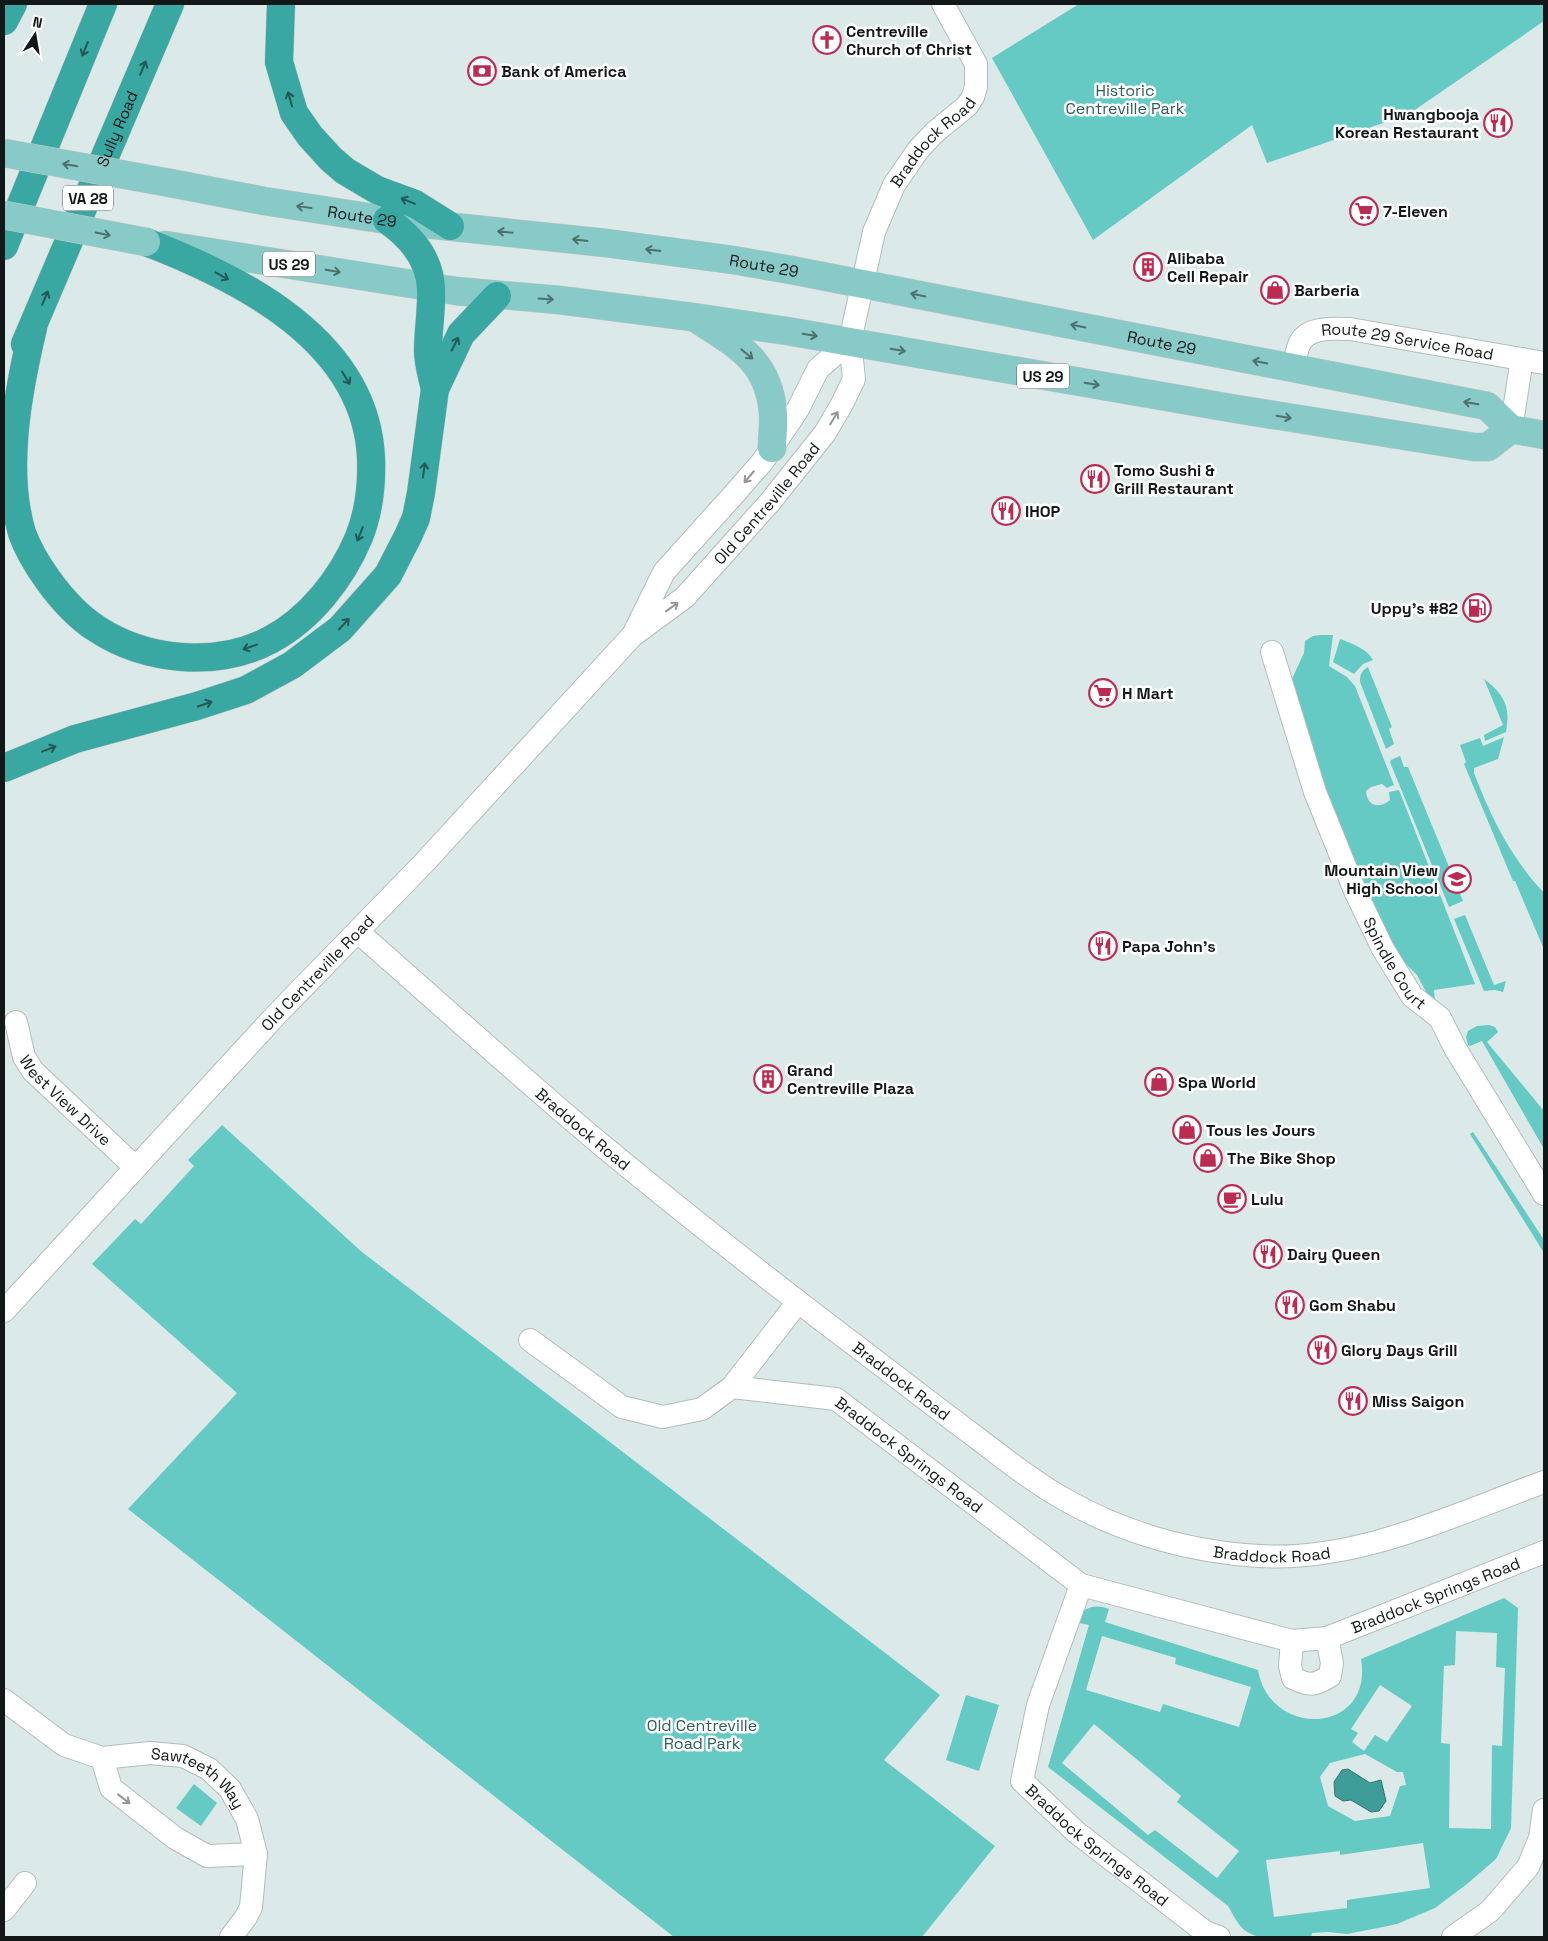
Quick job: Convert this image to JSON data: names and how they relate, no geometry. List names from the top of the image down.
{
  "streets": {
    "highway": ["Sully Road", "VA 28"],
    "main road": ["Route 29", "US 29"],
    "street": [
      "Braddock Road",
      "Route 29 Service Road",
      "Old Centreville Road",
      "Spindle Court",
      "West View Drive",
      "Braddock Springs Road",
      "Sawteeth Way"
    ]
  },
  "crossings": [
    ["Braddock Road", "Route 29"],
    ["Braddock Road", "Old Centreville Road"],
    ["Route 29", "US 29"],
    ["Route 29", "Route 29 Service Road"],
    ["Route 29", "Old Centreville Road"],
    ["US 29", "Old Centreville Road"],
    ["Old Centreville Road", "West View Drive"]
  ],
  "parks": ["Historic Centreville Park", "Old Centreville Road Park"],
  "places": {
    "church": ["Centreville Church of Christ"],
    "bank": ["Bank of America"],
    "restaurant": [
      "Hwangbooja Korean Restaurant",
      "Tomo Sushi & Grill Restaurant",
      "IHOP",
      "Papa John's",
      "Dairy Queen",
      "Gom Shabu",
      "Glory Days Grill",
      "Miss Saigon"
    ],
    "supermarket": ["7-Eleven", "H Mart"],
    "building": ["Alibaba Cell Repair", "Grand Centreville Plaza"],
    "shop": [
      "Barberia",
      "Spa World",
      "Tous les Jours",
      "The Bike Shop"
    ],
    "fuel station": ["Uppy's #82"],
    "school or university": ["Mountain View High School"],
    "cafe": ["Lulu"]
  },
  "north": "top"
}
